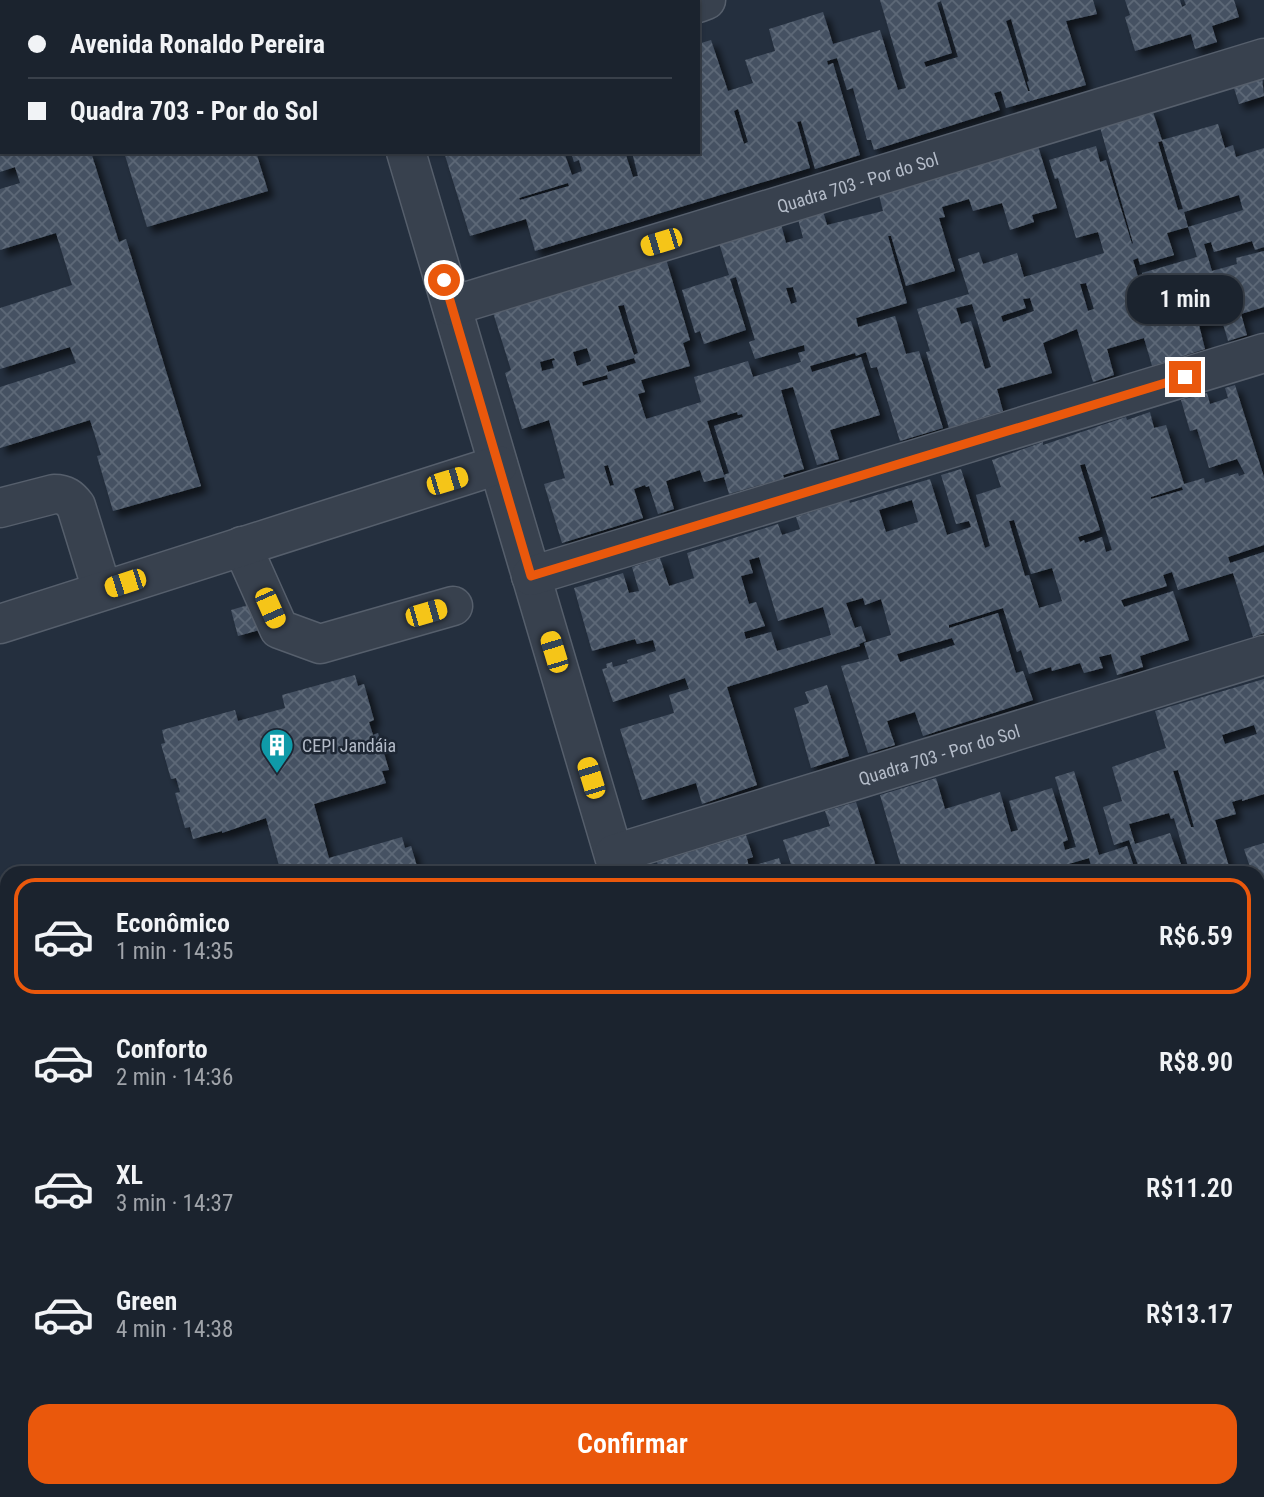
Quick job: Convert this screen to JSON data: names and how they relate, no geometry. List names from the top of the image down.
{
  "streets": {
    "street": ["Quadra 703 - Por do Sol"]
  },
  "places": {
    "building": ["CEPI Jandáia"]
  },
  "page": {
    "banner": ["Avenida Ronaldo Pereira", "Quadra 703 - Por do Sol"],
    "bubble": "1 min",
    "list": [
      {
        "name": "Econômico",
        "note": "1 min · 14:35",
        "value": "R$6.59"
      },
      {
        "name": "Conforto",
        "note": "2 min · 14:36",
        "value": "R$8.90"
      },
      {
        "name": "XL",
        "note": "3 min · 14:37",
        "value": "R$11.20"
      },
      {
        "name": "Green",
        "note": "4 min · 14:38",
        "value": "R$13.17"
      }
    ],
    "buttons": "Confirmar"
  }
}
